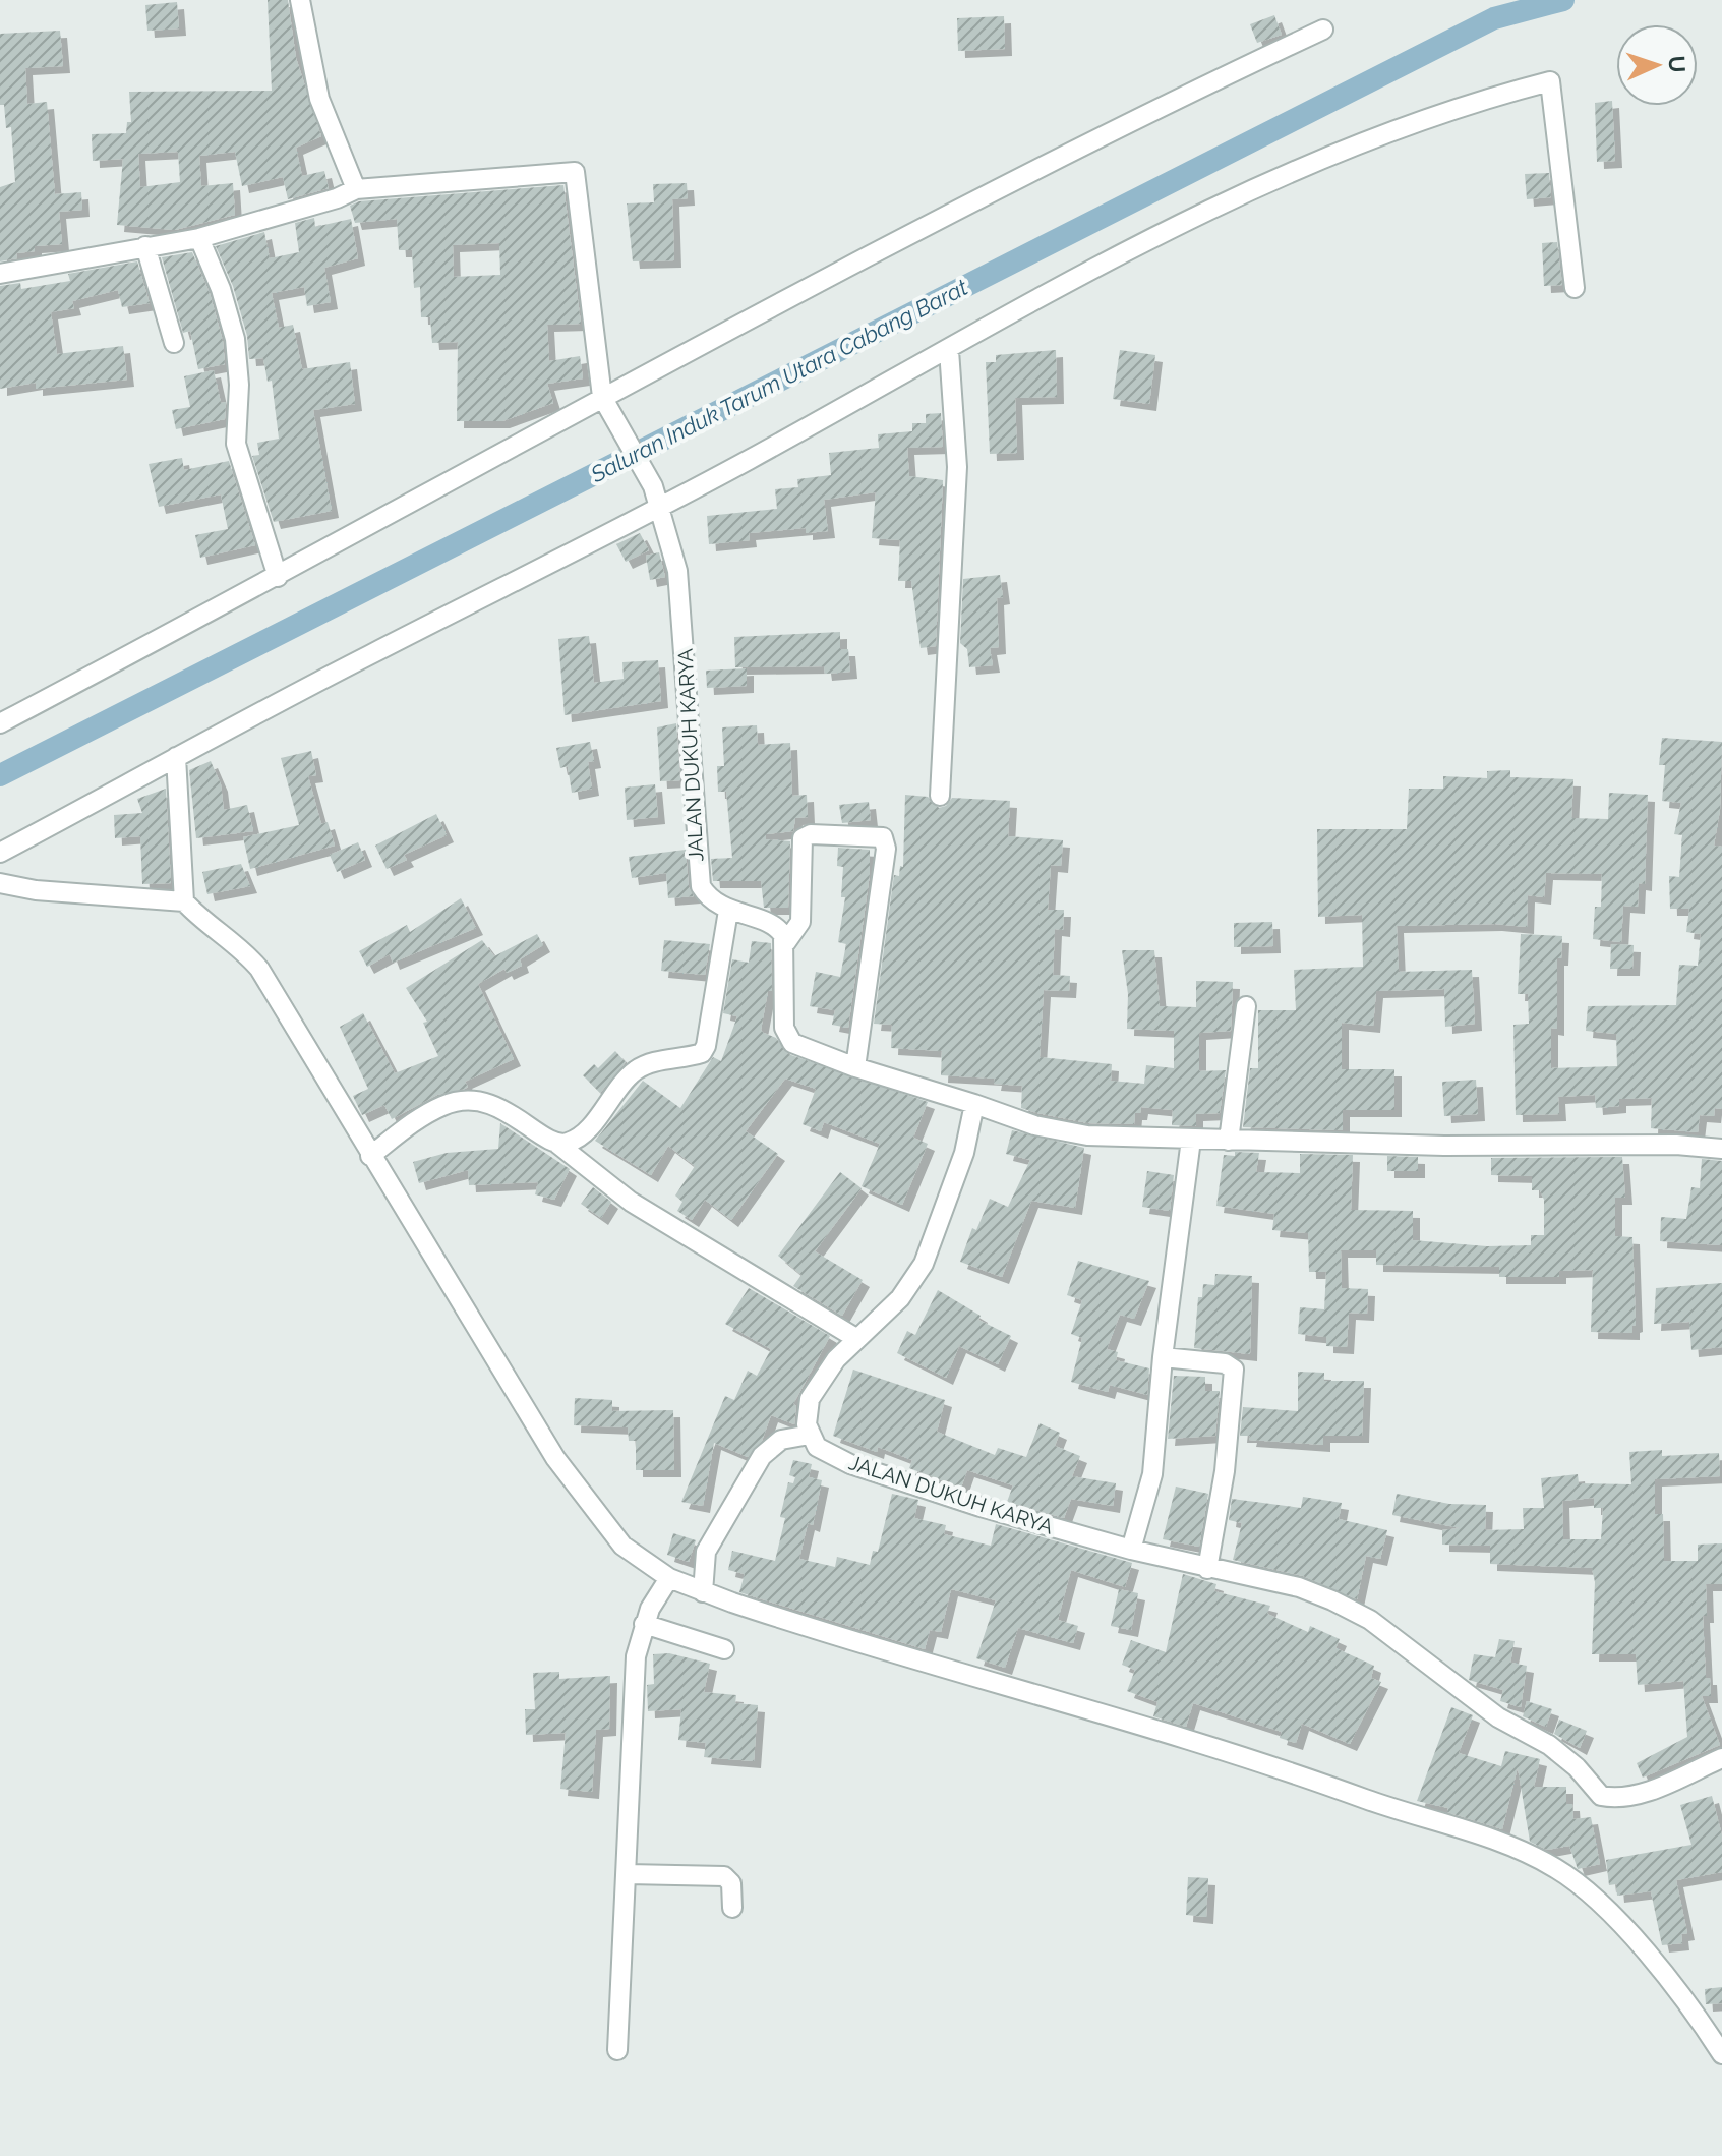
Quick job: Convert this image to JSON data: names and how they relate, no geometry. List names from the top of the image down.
{
  "streets": {
    "street": ["JALAN DUKUH KARYA"]
  },
  "water": ["Saluran Induk Tarum Utara Cabang Barat"],
  "north": "right"
}
